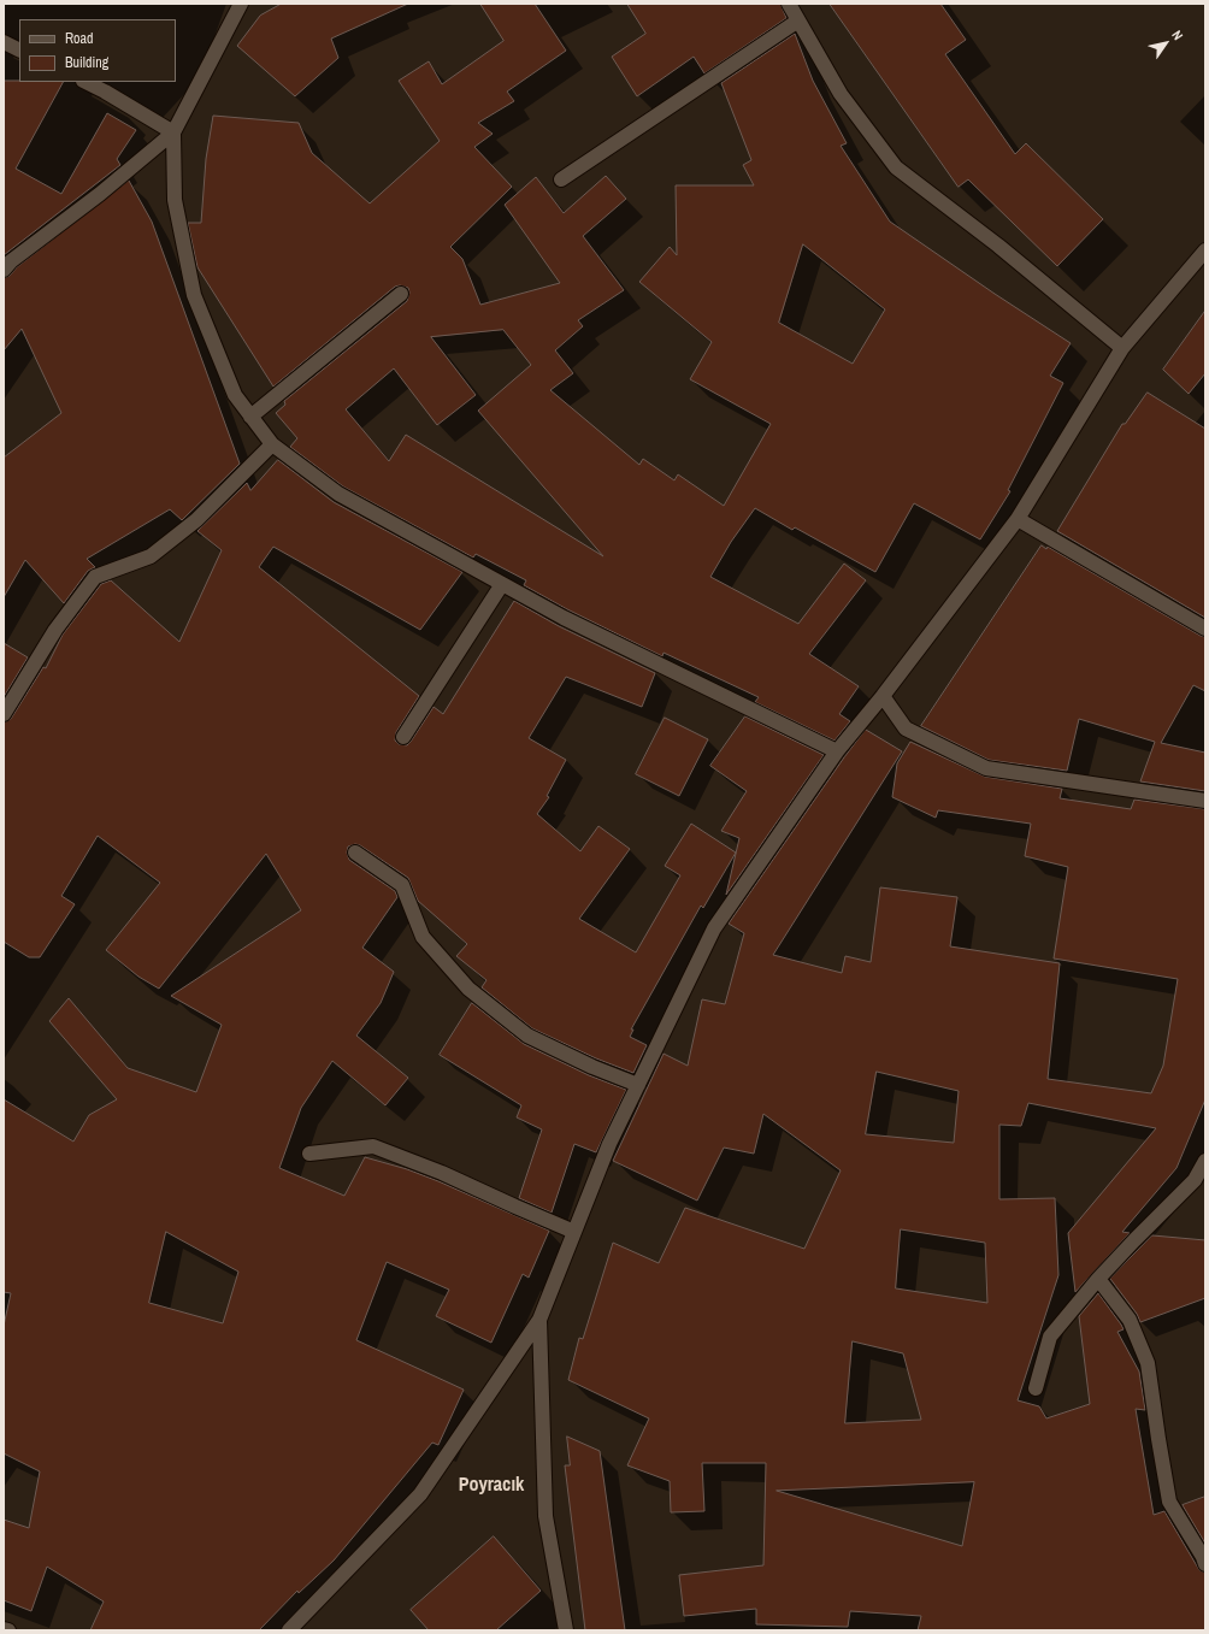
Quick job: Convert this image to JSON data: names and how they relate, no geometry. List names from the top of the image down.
{
  "districts": ["Poyracık"],
  "legend": ["Road", "Building"],
  "north": "top right"
}
